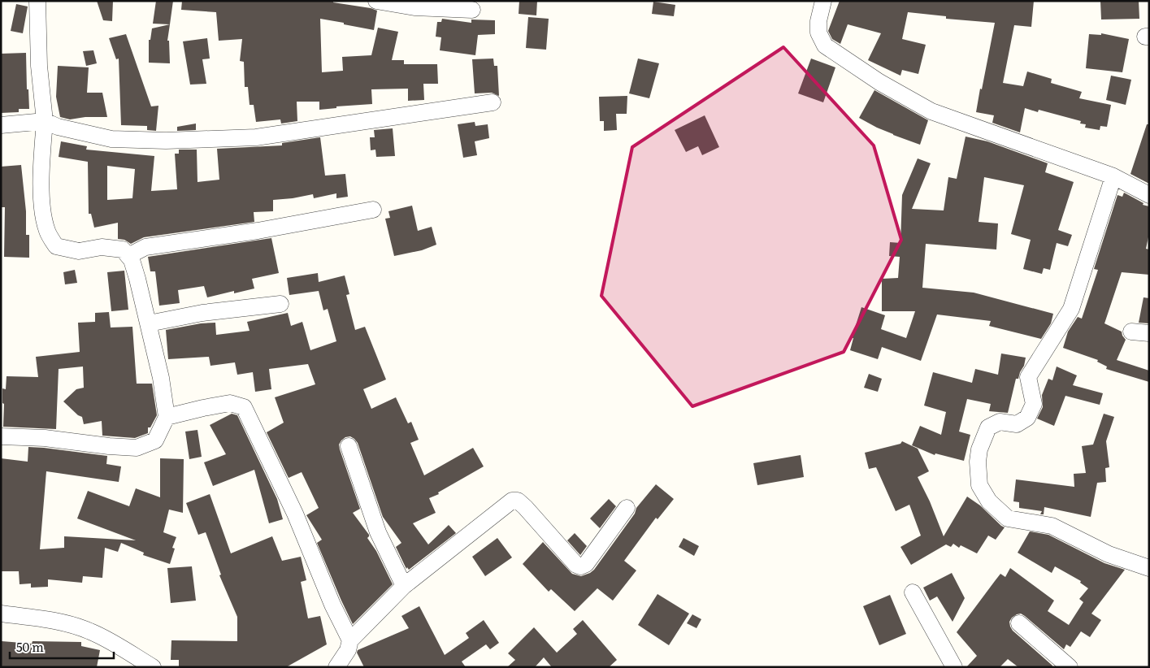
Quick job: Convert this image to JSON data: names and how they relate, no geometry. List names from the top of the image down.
{
  "scale_bar": "50 m"
}
